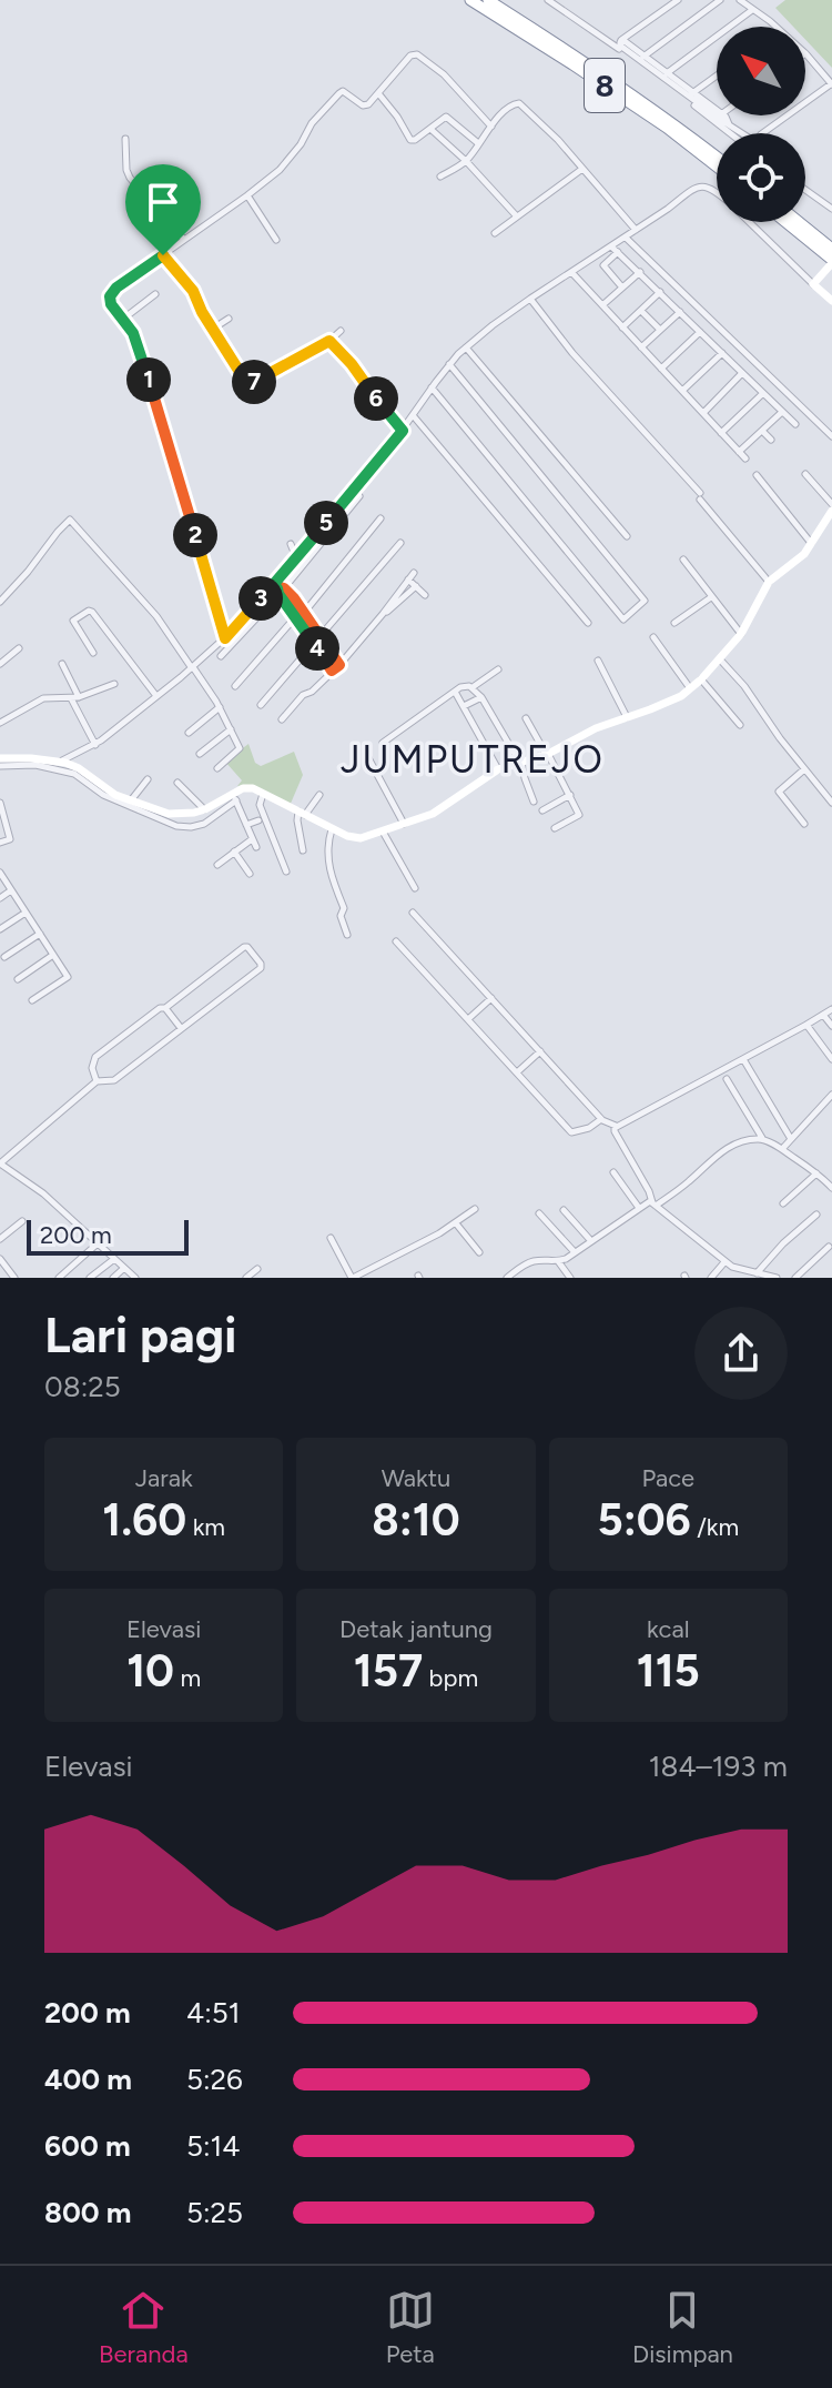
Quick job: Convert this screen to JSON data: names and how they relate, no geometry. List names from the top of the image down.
{
  "streets": {
    "highway": ["8"]
  },
  "districts": ["JUMPUTREJO"],
  "scale_bar": "200 m",
  "north": "top left",
  "page": {
    "pins": [
      "1",
      "7",
      "6",
      "5",
      "2",
      "3",
      "4"
    ],
    "scale": "200 m",
    "heading": ["Lari pagi", "08:25"],
    "stats": [
      ["Jarak", "1.60 km"],
      ["Waktu", "8:10"],
      ["Pace", "5:06 /km"],
      ["Elevasi", "10 m"],
      ["Detak jantung", "157 bpm"],
      ["kcal", "115"]
    ],
    "chart": ["Elevasi", "184–193 m"],
    "list": [
      {
        "name": "200 m",
        "note": "4:51"
      },
      {
        "name": "400 m",
        "note": "5:26"
      },
      {
        "name": "600 m",
        "note": "5:14"
      },
      {
        "name": "800 m",
        "note": "5:25"
      }
    ],
    "tabs": ["Beranda", "Peta", "Disimpan"]
  }
}
